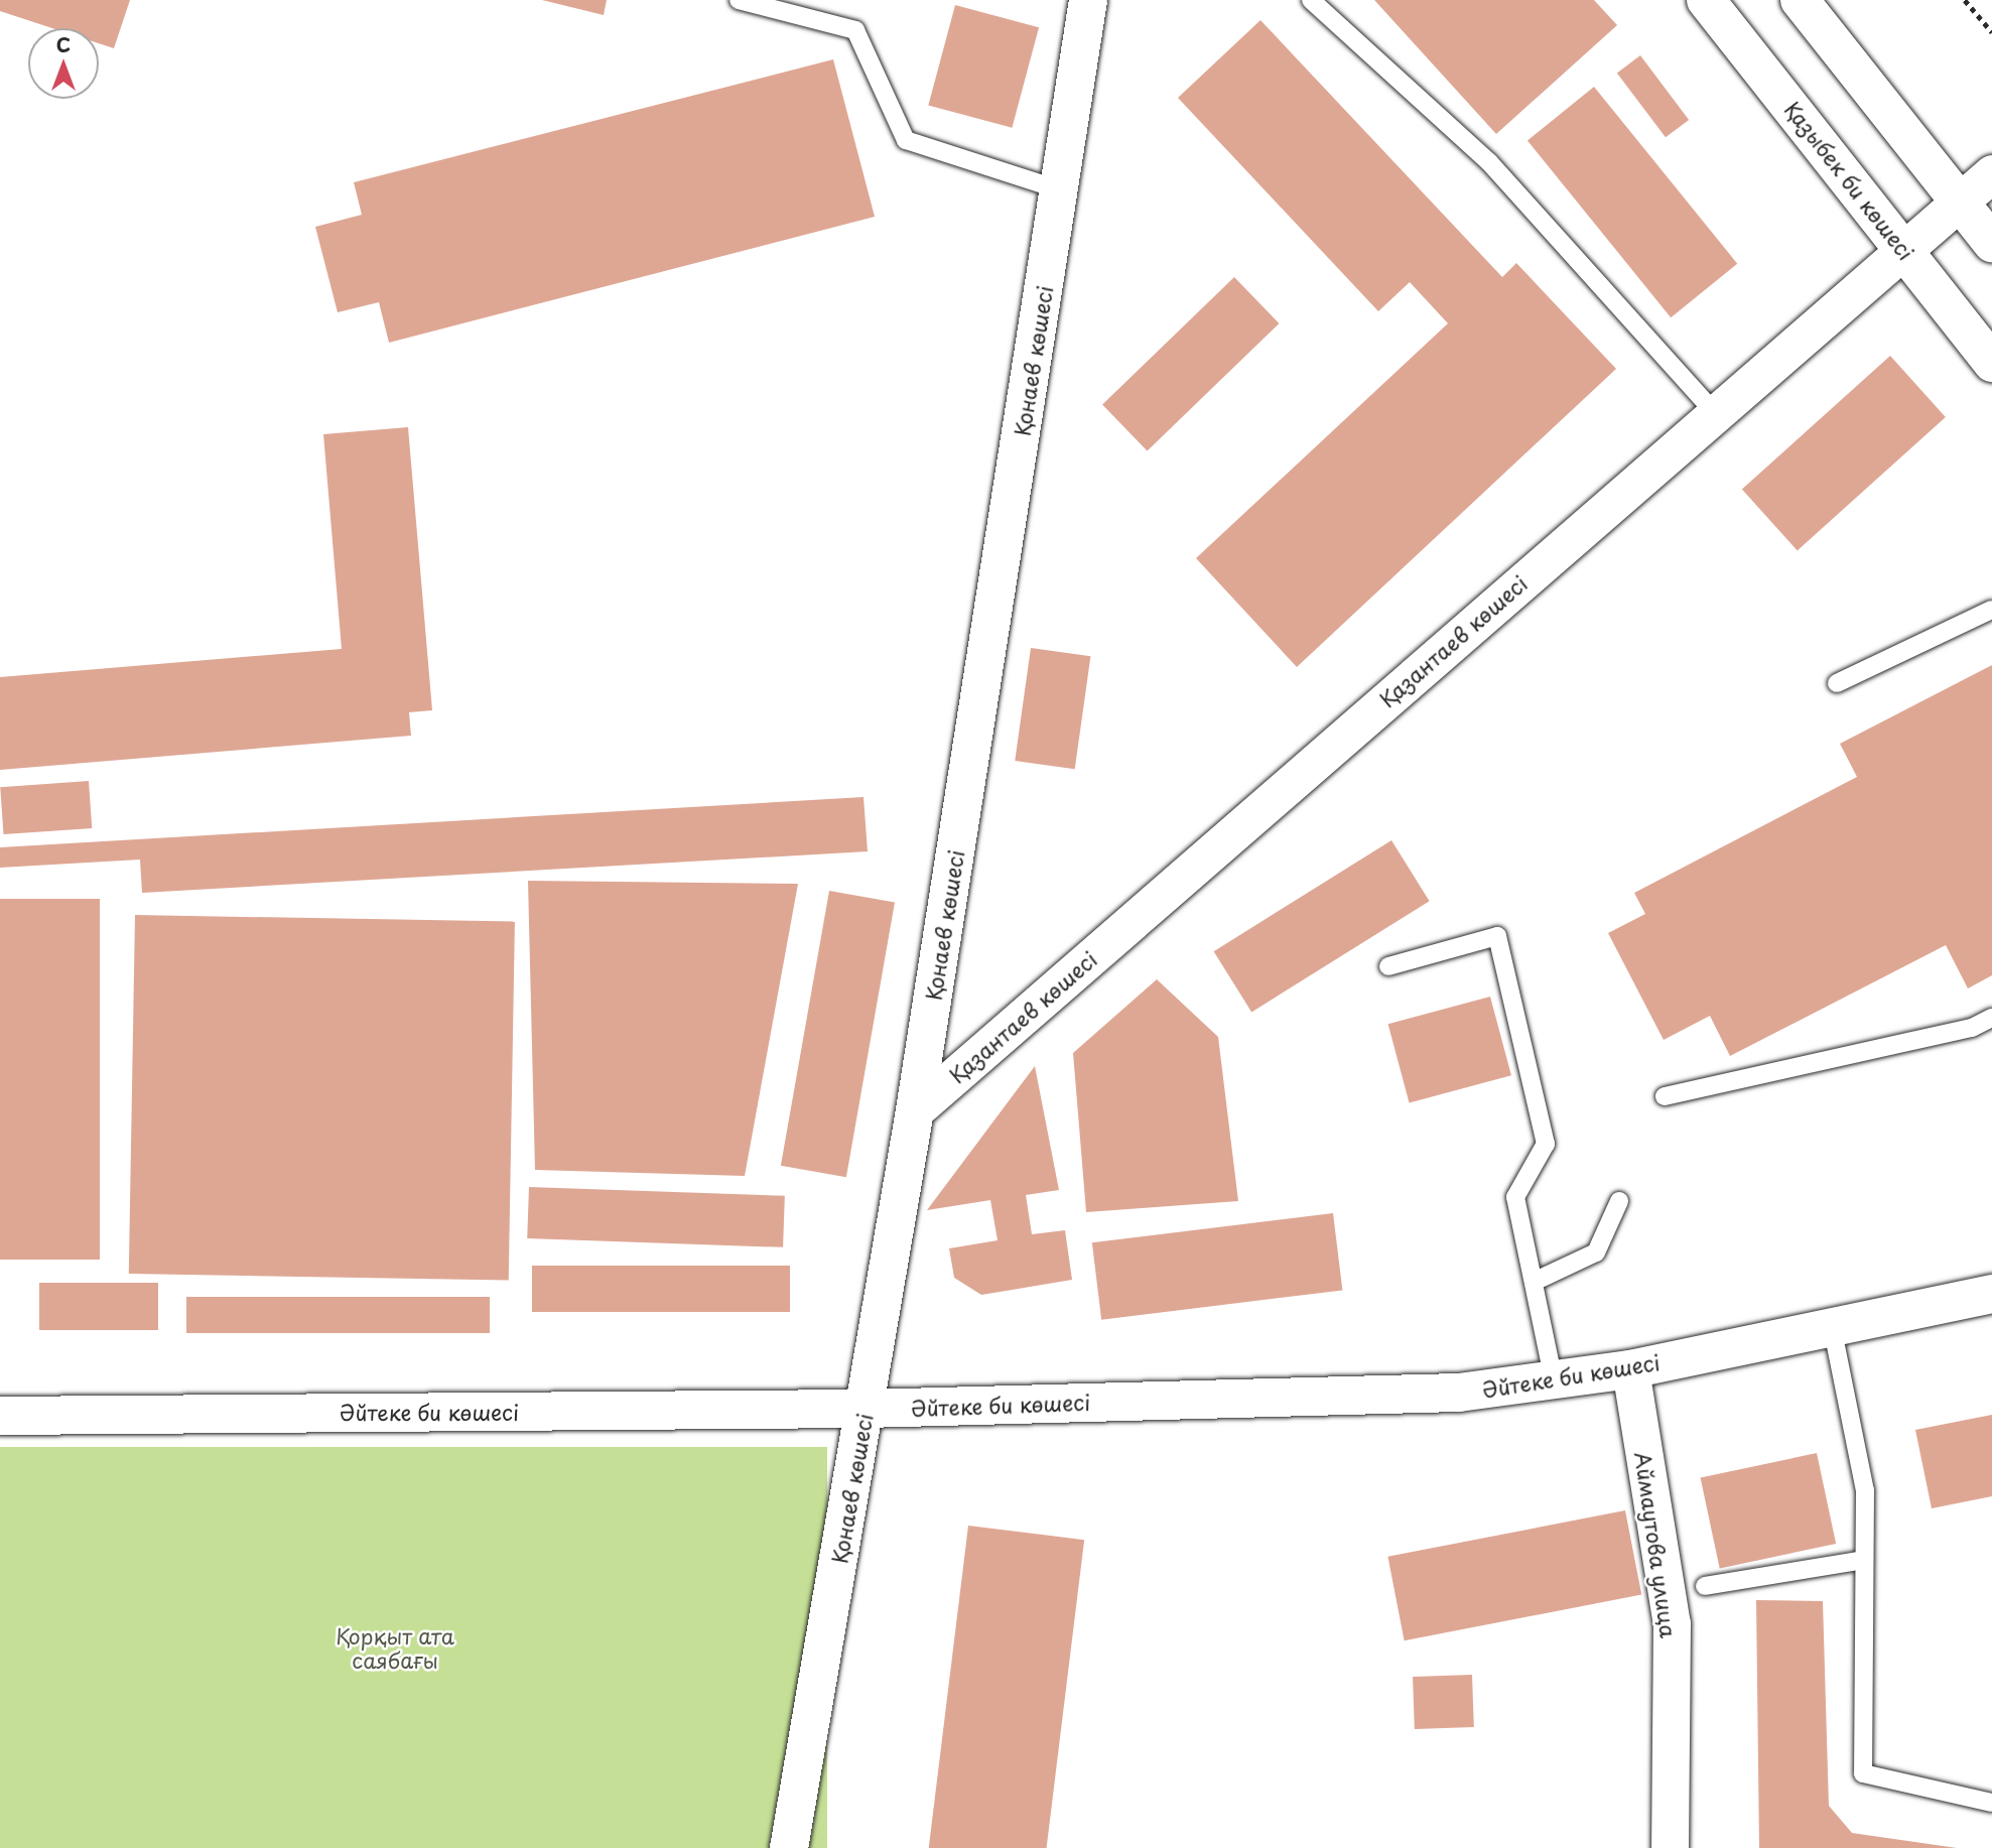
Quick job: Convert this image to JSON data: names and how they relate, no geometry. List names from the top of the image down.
{
  "streets": {
    "street": [
      "Қазыбек би көшесі",
      "Қонаев көшесі",
      "Қазантаев көшесі",
      "Әйтеке би көшесі",
      "Аймаутова улица"
    ]
  },
  "crossings": [
    ["Қазыбек би көшесі", "Қазантаев көшесі"],
    ["Қонаев көшесі", "Қазантаев көшесі"],
    ["Қонаев көшесі", "Әйтеке би көшесі"],
    ["Әйтеке би көшесі", "Аймаутова улица"]
  ],
  "parks": ["Қорқыт ата саябағы"],
  "north": "top"
}
